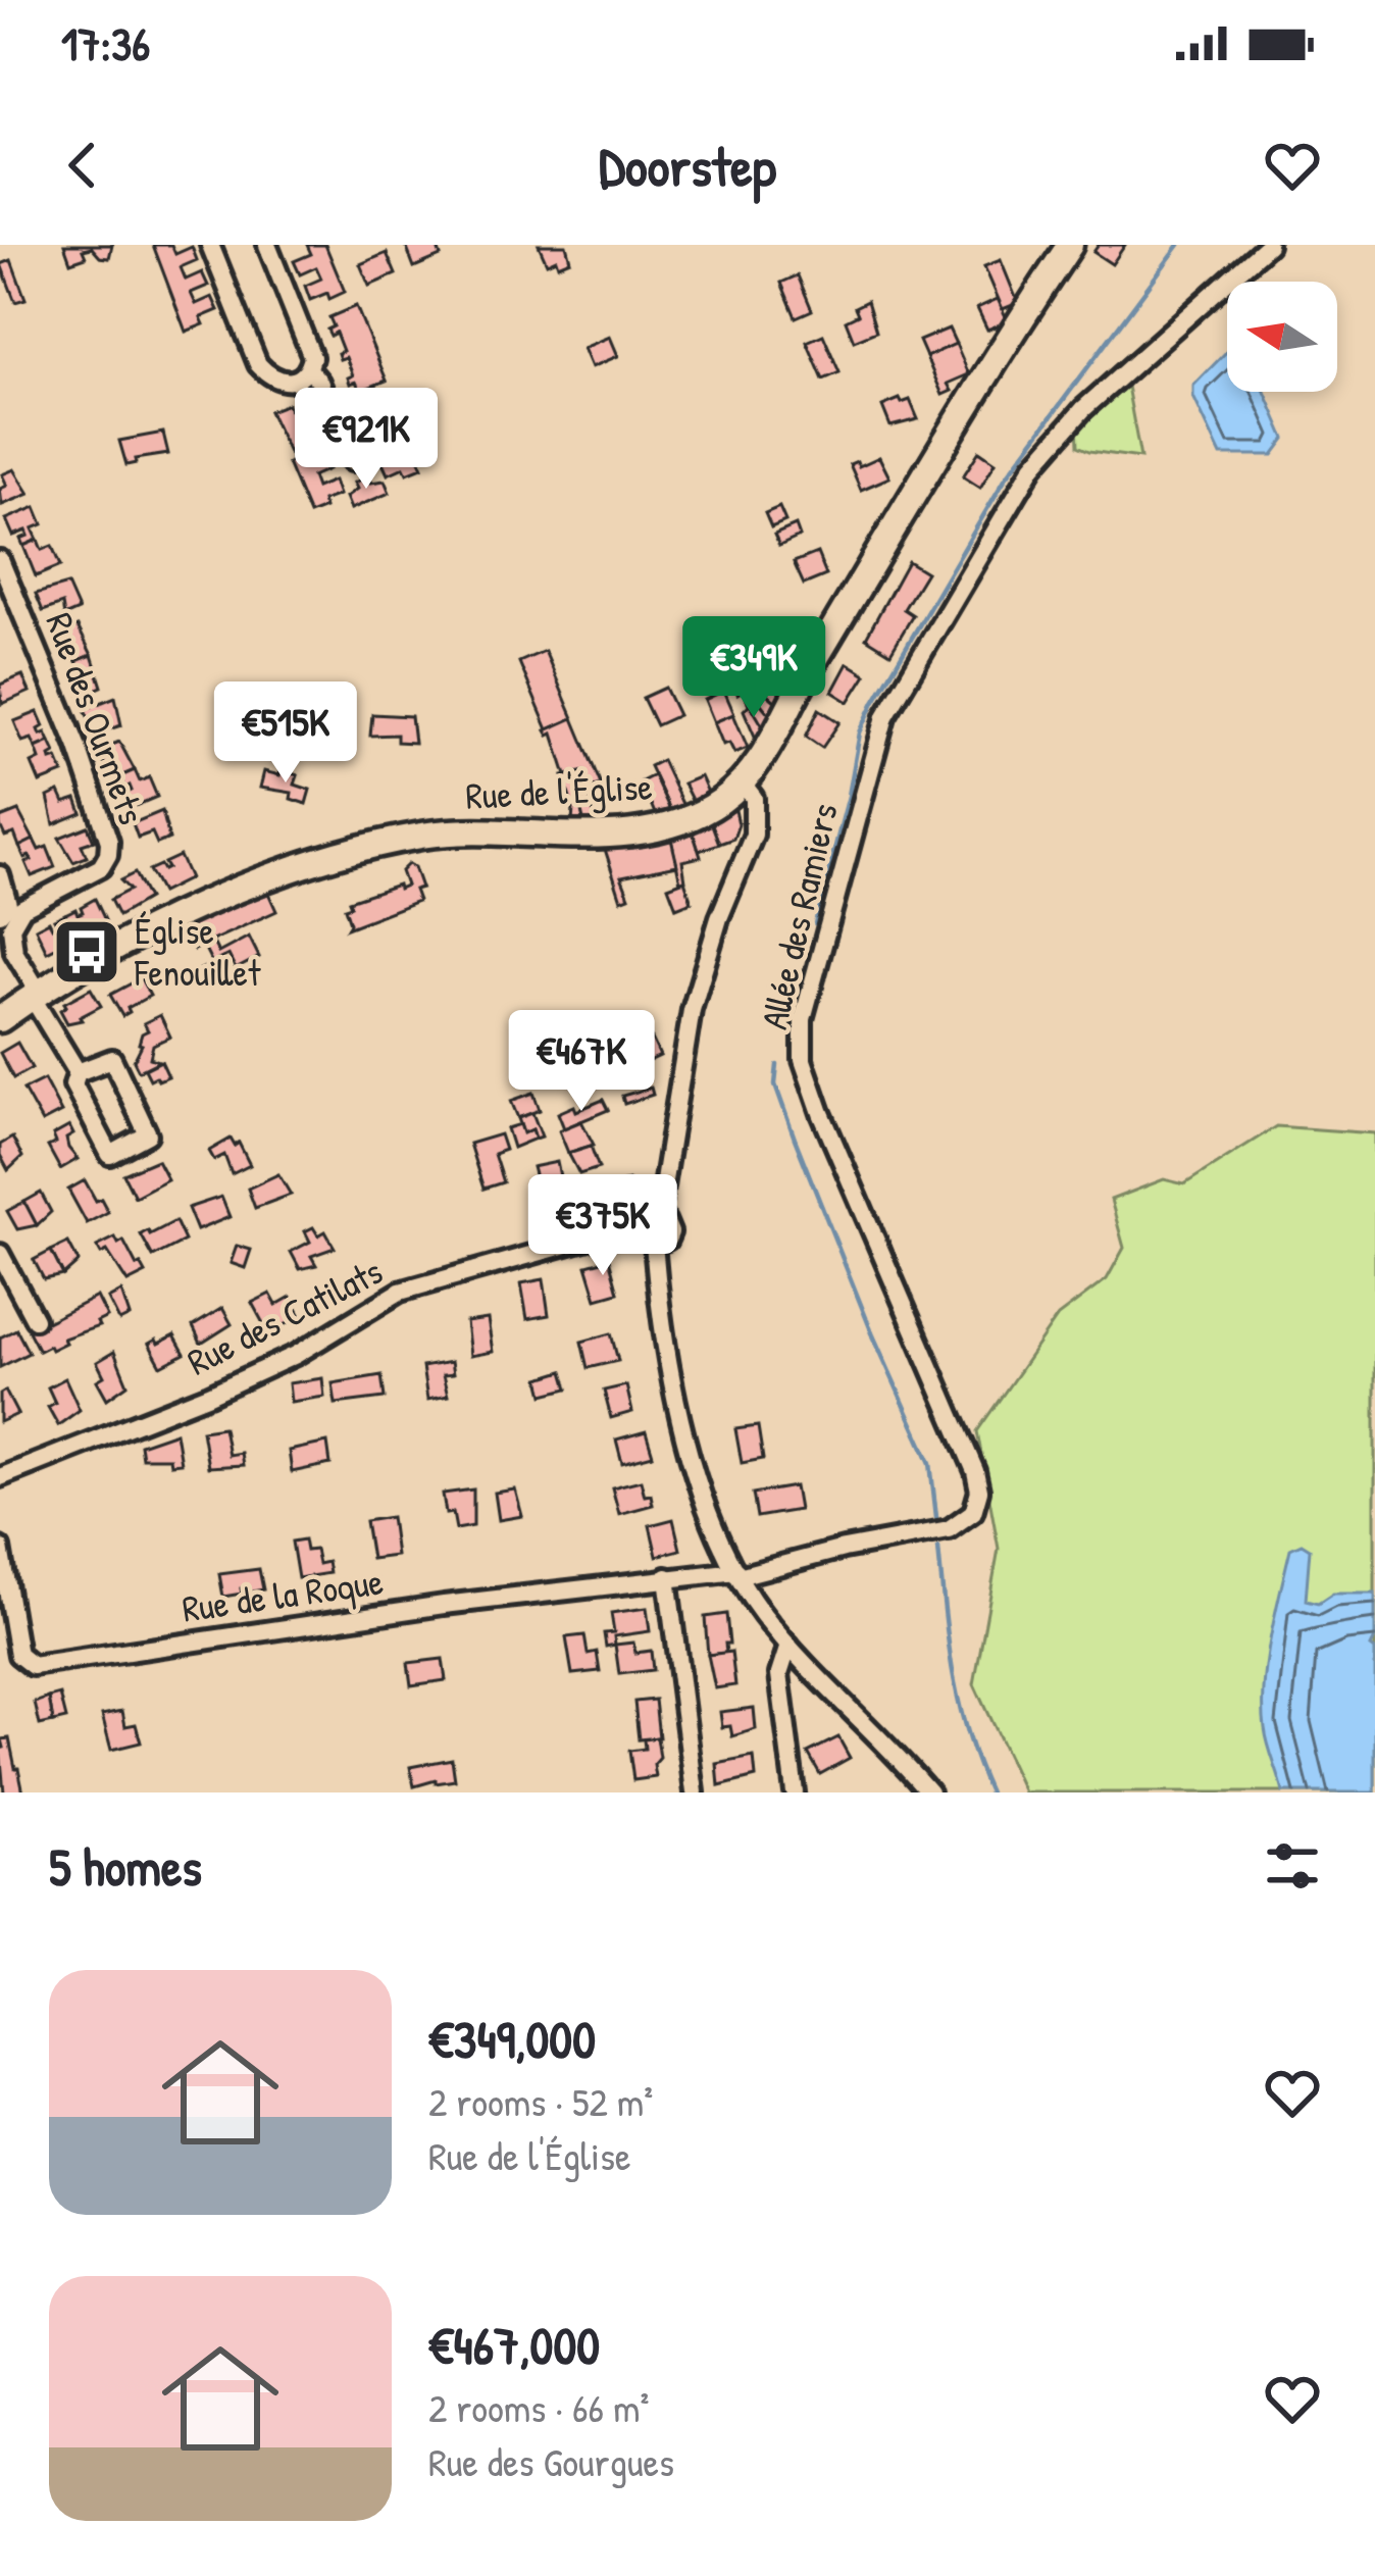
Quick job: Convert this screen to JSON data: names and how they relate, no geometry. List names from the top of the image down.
{
  "streets": {
    "main road": ["Rue de l'Église"],
    "street": [
      "Rue des Ourmets",
      "Allée des Ramiers",
      "Rue des Catilats",
      "Rue de la Roque"
    ]
  },
  "crossings": [
    ["Allée des Ramiers", "Rue de la Roque"]
  ],
  "places": {
    "bus stop": ["Église Fenouillet"]
  },
  "north": "left",
  "page": {
    "status": "17:36",
    "header": "Doorstep",
    "price": [
      "€921K",
      "€349K",
      "€515K",
      "€467K",
      "€375K"
    ],
    "heading": "5 homes",
    "list": [
      {
        "name": "€349,000",
        "note": "2 rooms · 52 m² · Rue de l'Église"
      },
      {
        "name": "€467,000",
        "note": "2 rooms · 66 m² · Rue des Gourgues"
      }
    ]
  }
}
